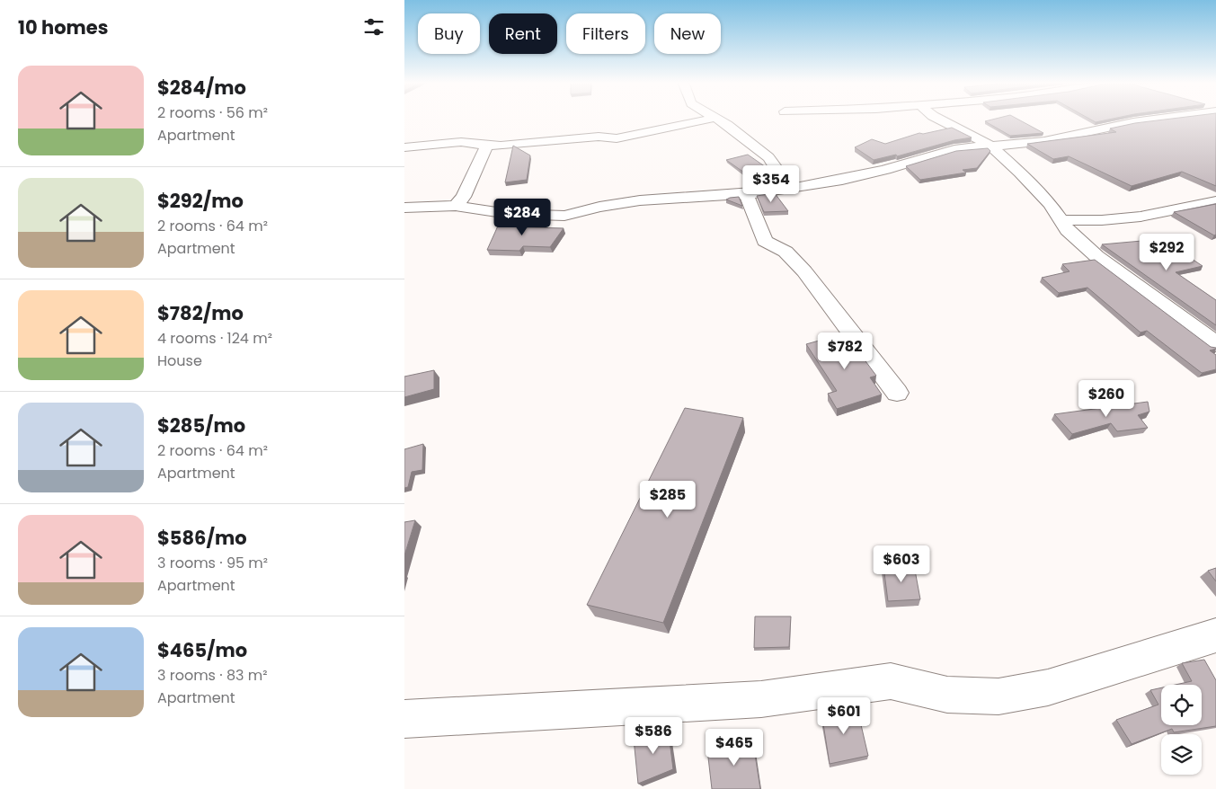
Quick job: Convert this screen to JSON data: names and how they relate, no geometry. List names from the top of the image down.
{
  "page": {
    "heading": "10 homes",
    "chip": [
      "Buy",
      "Rent",
      "Filters",
      "New"
    ],
    "list": [
      {
        "name": "$284/mo",
        "note": "2 rooms · 56 m² · Apartment"
      },
      {
        "name": "$292/mo",
        "note": "2 rooms · 64 m² · Apartment"
      },
      {
        "name": "$782/mo",
        "note": "4 rooms · 124 m² · House"
      },
      {
        "name": "$285/mo",
        "note": "2 rooms · 64 m² · Apartment"
      },
      {
        "name": "$586/mo",
        "note": "3 rooms · 95 m² · Apartment"
      },
      {
        "name": "$465/mo",
        "note": "3 rooms · 83 m² · Apartment"
      }
    ],
    "price": [
      "$354",
      "$284",
      "$292",
      "$782",
      "$260",
      "$285",
      "$603",
      "$601",
      "$586",
      "$465"
    ]
  }
}
